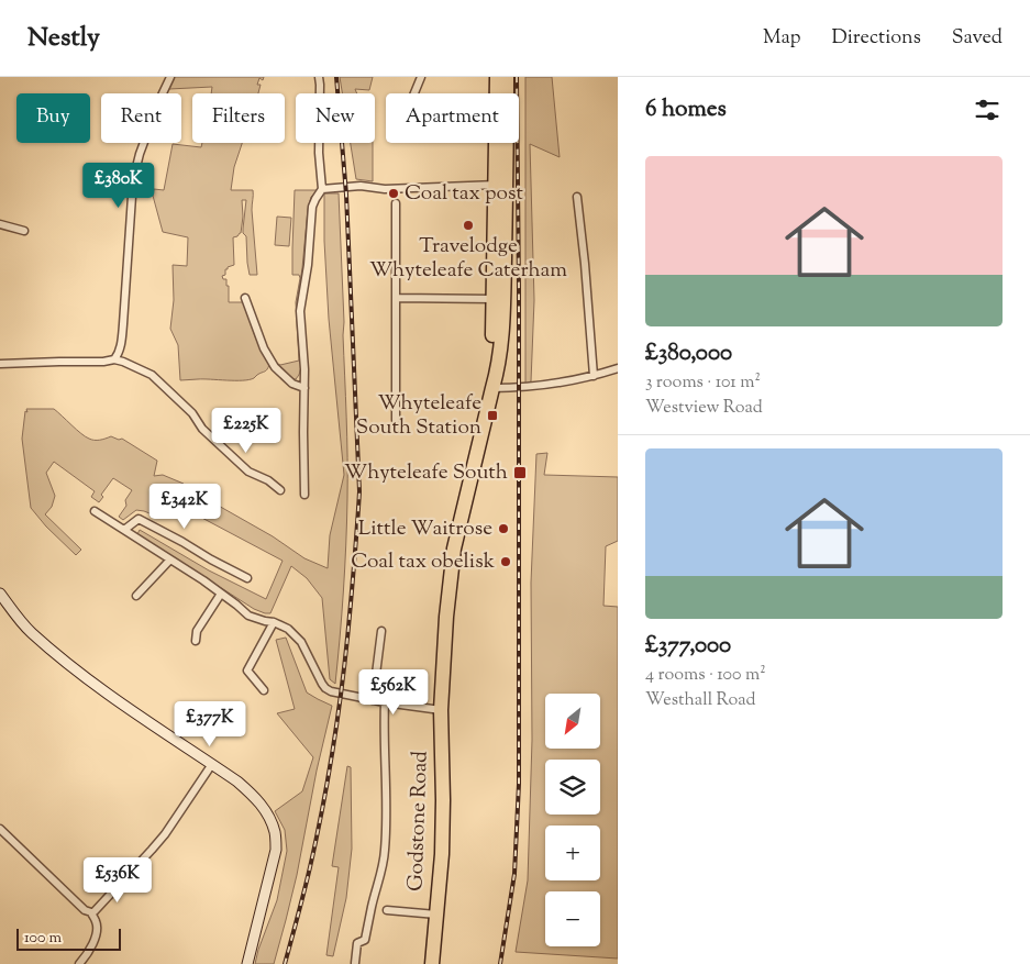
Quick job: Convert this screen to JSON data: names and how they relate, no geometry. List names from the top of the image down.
{
  "streets": {
    "highway": ["Godstone Road"]
  },
  "places": {
    "other": [
      "Coal tax post",
      "Travelodge Whyteleafe Caterham",
      "Little Waitrose",
      "Coal tax obelisk"
    ],
    "transit": ["Whyteleafe South Station", "Whyteleafe South"]
  },
  "scale_bar": "100 m",
  "north": "bottom left",
  "page": {
    "header": "Nestly",
    "nav": ["Map", "Directions", "Saved"],
    "heading": "6 homes",
    "chip": [
      "Buy",
      "Rent",
      "Filters",
      "New",
      "Apartment"
    ],
    "list": [
      {
        "name": "£380,000",
        "note": "3 rooms · 101 m² · Westview Road"
      },
      {
        "name": "£377,000",
        "note": "4 rooms · 100 m² · Westhall Road"
      }
    ],
    "price": [
      "£380K",
      "£225K",
      "£342K",
      "£562K",
      "£377K",
      "£536K"
    ],
    "map_buttons": ["+", "−"],
    "scale": "100 m"
  }
}
